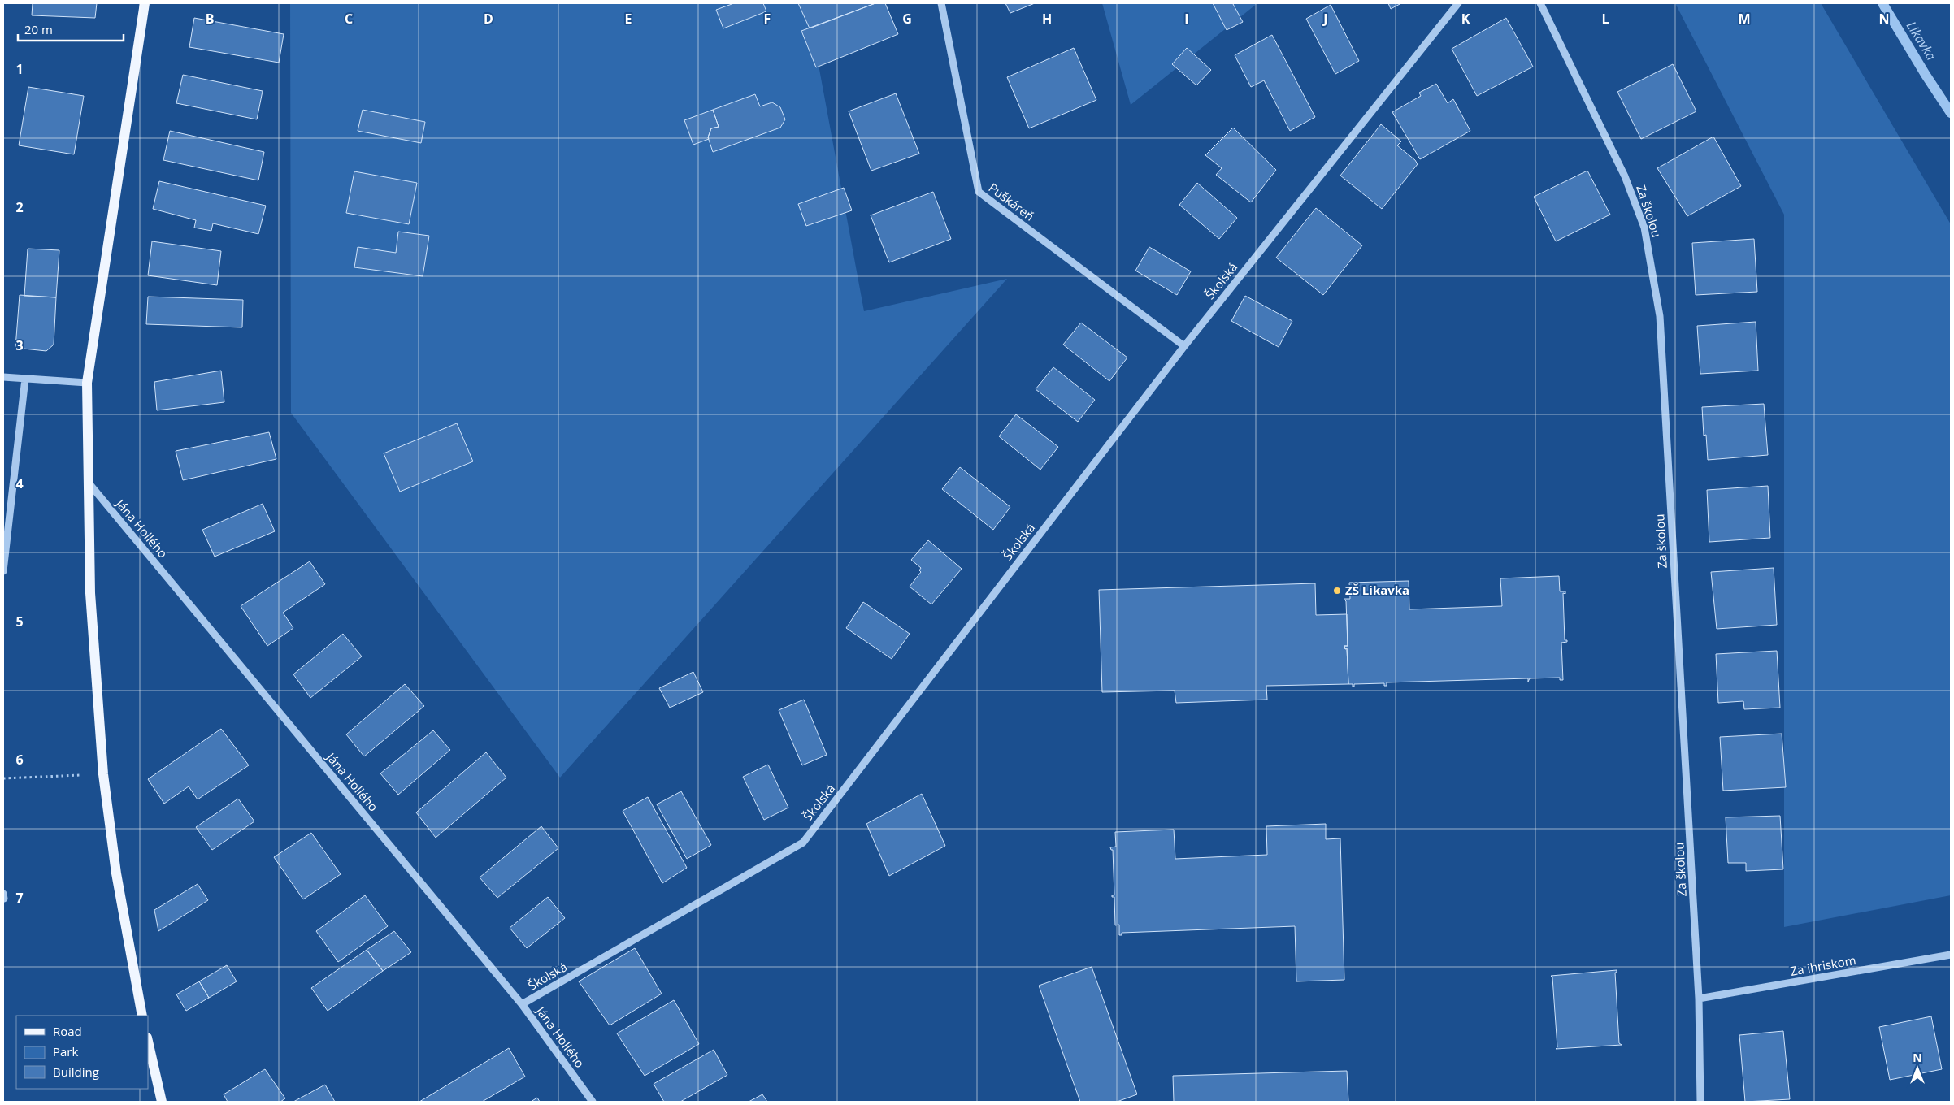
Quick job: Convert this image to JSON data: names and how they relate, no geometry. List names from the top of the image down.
{
  "streets": {
    "street": [
      "Puškáreň",
      "Za školou",
      "Školská",
      "Jána Hollého",
      "Za ihriskom"
    ]
  },
  "crossings": [
    ["Puškáreň", "Školská"],
    ["Za školou", "Za ihriskom"],
    ["Školská", "Jána Hollého"]
  ],
  "water": ["Likavka"],
  "places": ["ZŠ Likavka"],
  "legend": ["Road", "Park", "Building"],
  "scale_bar": "20 m",
  "north": "top",
  "grid": {
    "columns": [
      "B",
      "C",
      "D",
      "E",
      "F",
      "G",
      "H",
      "I",
      "J",
      "K",
      "L",
      "M",
      "N"
    ],
    "rows": [
      "1",
      "2",
      "3",
      "4",
      "5",
      "6",
      "7"
    ]
  }
}
